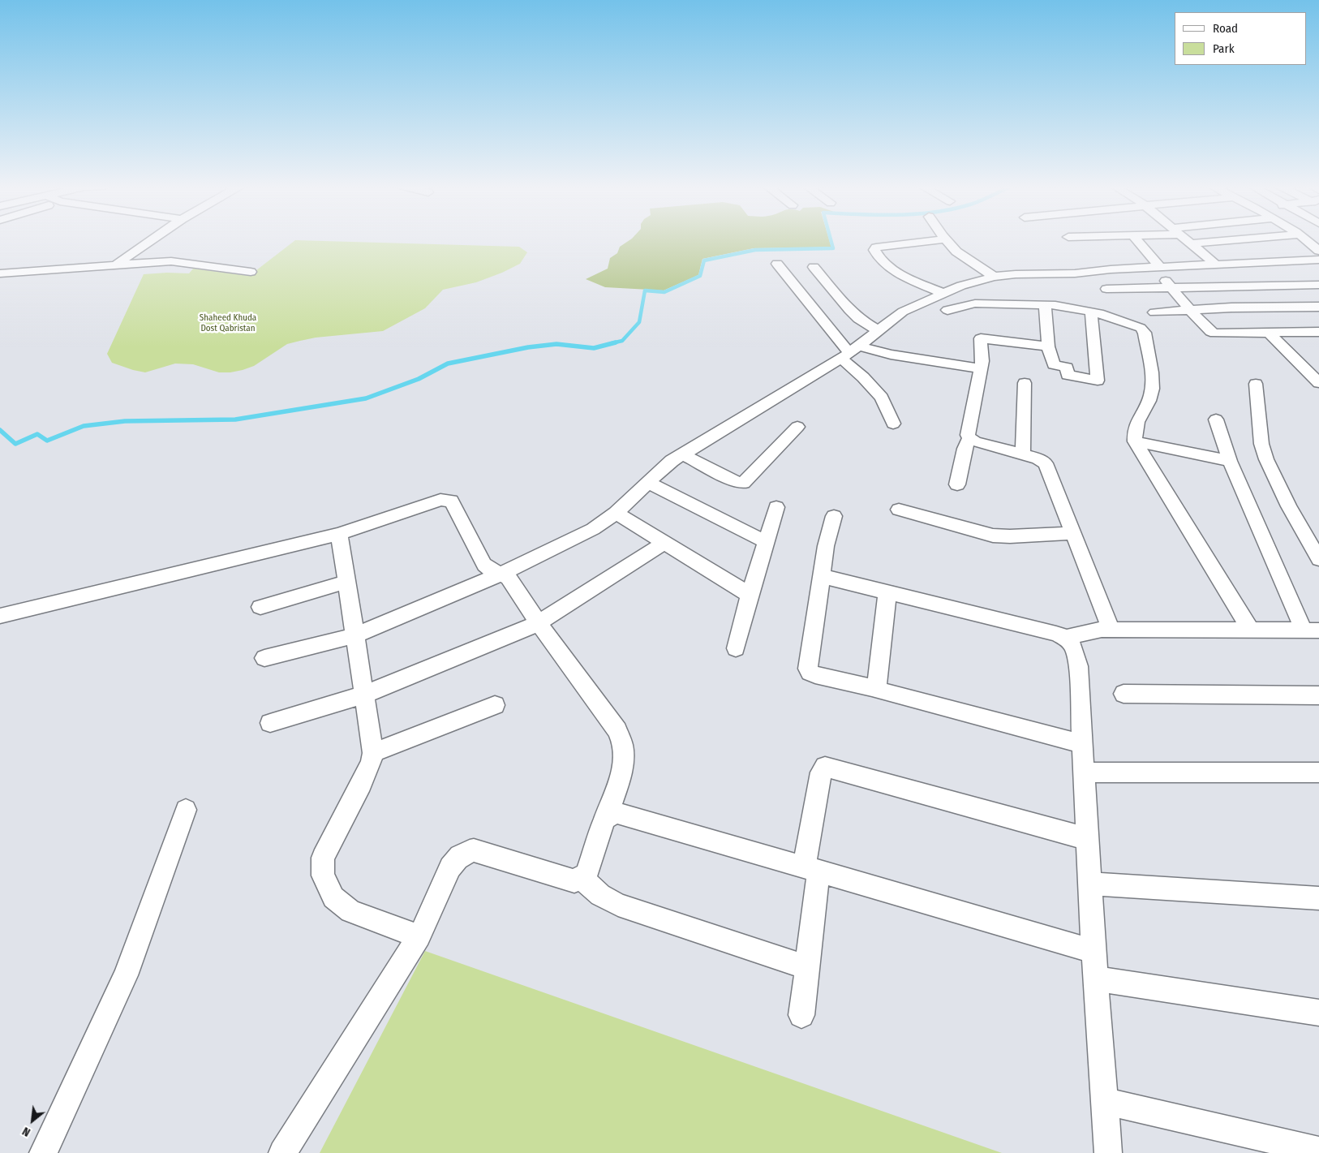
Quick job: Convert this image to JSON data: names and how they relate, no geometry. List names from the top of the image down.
{
  "parks": ["Shaheed Khuda Dost Qabristan"],
  "legend": ["Road", "Park"],
  "north": "bottom left"
}
